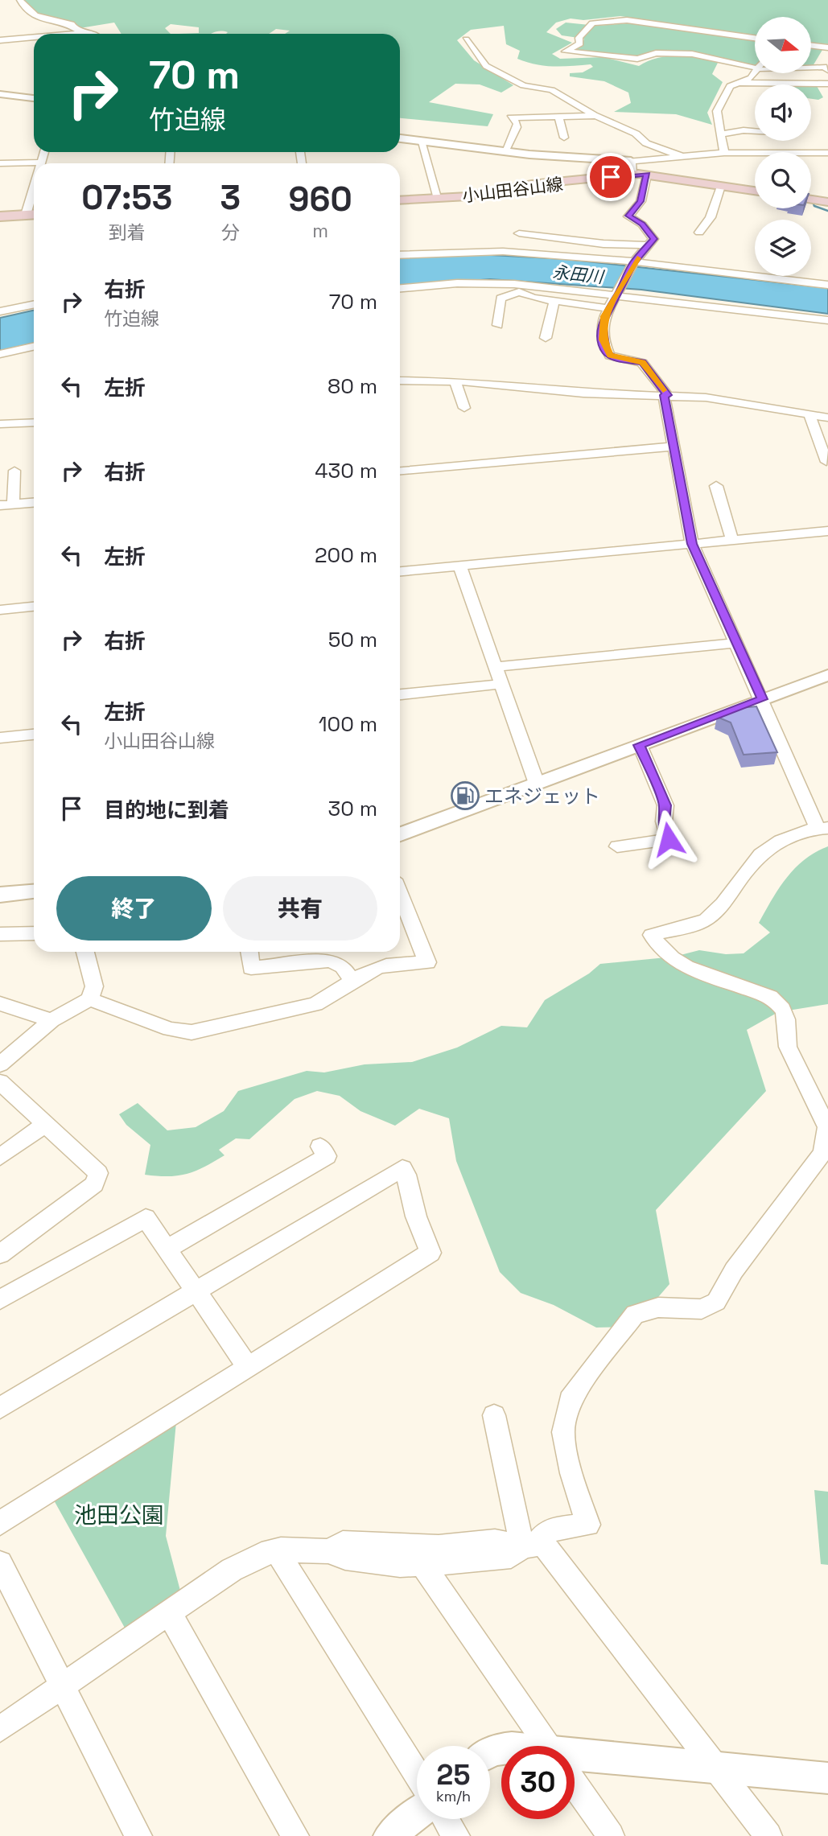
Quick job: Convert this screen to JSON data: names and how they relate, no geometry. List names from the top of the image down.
{
  "streets": {
    "main road": ["小山田谷山線"]
  },
  "water": ["永田川"],
  "parks": ["池田公園"],
  "places": {
    "fuel station": ["エネジェット"]
  },
  "north": "right",
  "page": {
    "turn": ["70 m", "竹迫線"],
    "eta": [
      "07:53",
      "到着",
      "3",
      "分",
      "960",
      "m"
    ],
    "list": [
      {
        "name": "右折",
        "note": "竹迫線",
        "value": "70 m"
      },
      {
        "name": "左折",
        "value": "80 m"
      },
      {
        "name": "右折",
        "value": "430 m"
      },
      {
        "name": "左折",
        "value": "200 m"
      },
      {
        "name": "右折",
        "value": "50 m"
      },
      {
        "name": "左折",
        "note": "小山田谷山線",
        "value": "100 m"
      },
      {
        "name": "目的地に到着",
        "value": "30 m"
      }
    ],
    "buttons": ["終了", "共有"],
    "speed": "25 km/h",
    "limit": "30"
  }
}
